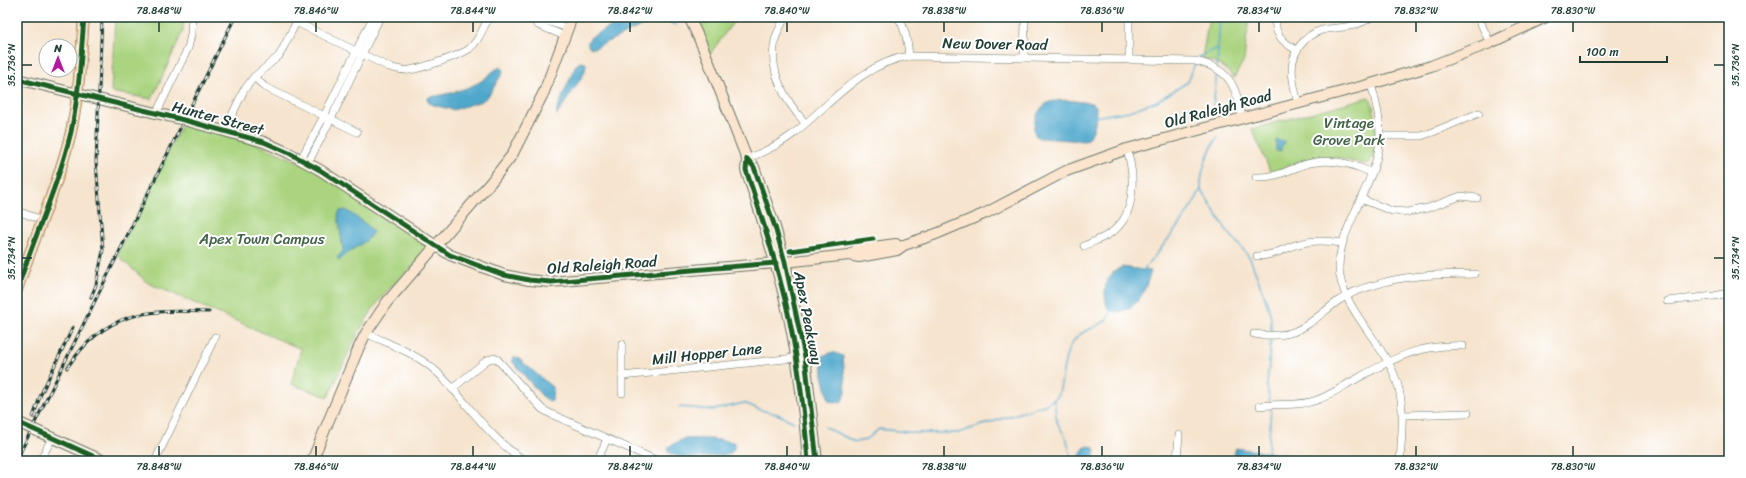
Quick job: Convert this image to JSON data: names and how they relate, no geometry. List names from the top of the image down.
{
  "streets": {
    "main road": ["Old Raleigh Road", "Hunter Street", "Apex Peakway"],
    "street": ["New Dover Road", "Mill Hopper Lane"]
  },
  "crossings": [
    ["New Dover Road", "Old Raleigh Road"],
    ["New Dover Road", "Apex Peakway"],
    ["Old Raleigh Road", "Hunter Street"],
    ["Old Raleigh Road", "Apex Peakway"],
    ["Apex Peakway", "Mill Hopper Lane"]
  ],
  "parks": ["Vintage Grove Park", "Apex Town Campus"],
  "scale_bar": "100 m",
  "north": "top",
  "coordinates": [
    "78.848°W",
    "78.846°W",
    "78.844°W",
    "78.842°W",
    "78.840°W",
    "78.838°W",
    "78.836°W",
    "78.834°W",
    "78.832°W",
    "78.830°W",
    "35.736°N",
    "35.734°N"
  ]
}
